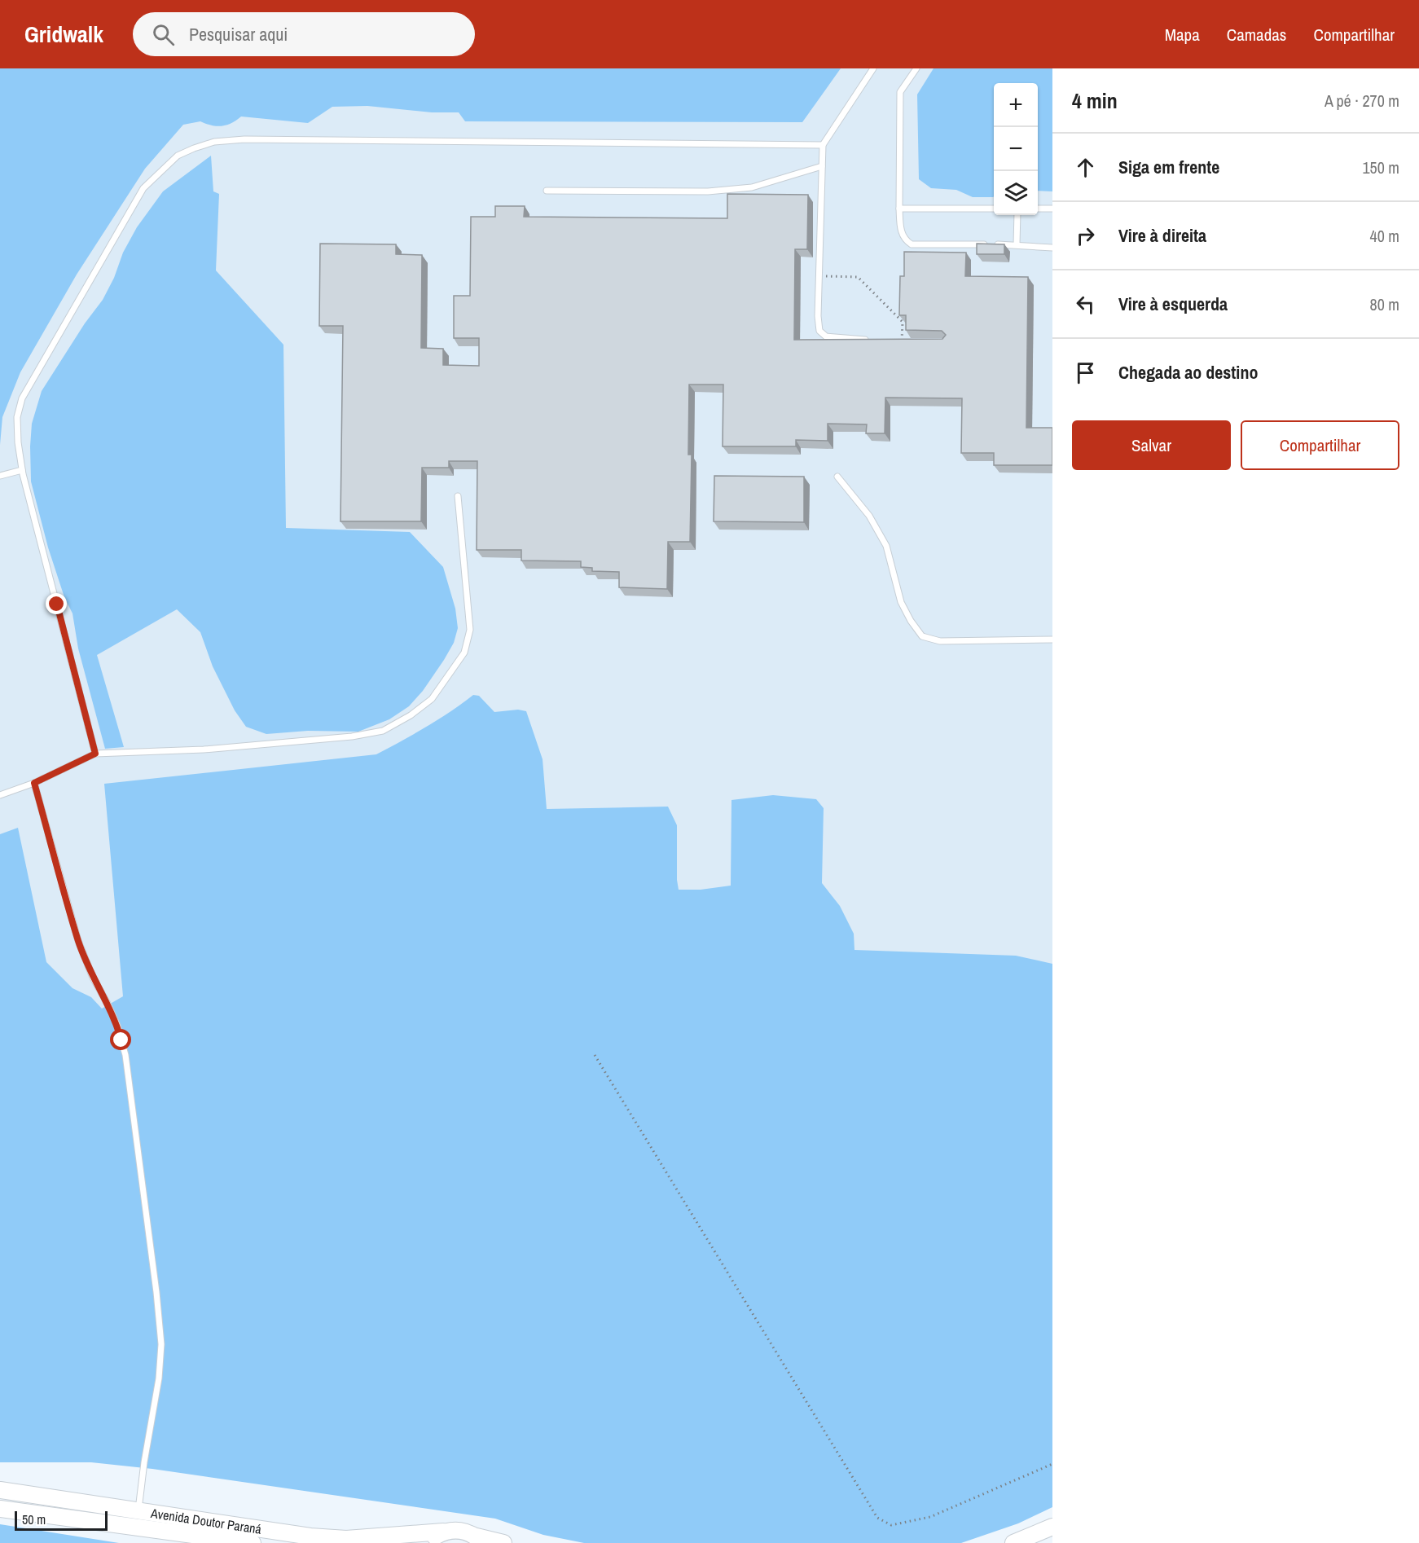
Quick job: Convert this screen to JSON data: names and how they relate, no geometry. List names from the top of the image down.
{
  "streets": {
    "main road": ["Avenida Doutor Paraná"]
  },
  "scale_bar": "50 m",
  "page": {
    "header": "Gridwalk",
    "search": "Pesquisar aqui",
    "nav": ["Mapa", "Camadas", "Compartilhar"],
    "heading": ["4 min", "A pé · 270 m"],
    "map_buttons": ["+", "−"],
    "list": [
      ["Siga em frente", "150 m"],
      ["Vire à direita", "40 m"],
      ["Vire à esquerda", "80 m"],
      "Chegada ao destino"
    ],
    "buttons": ["Salvar", "Compartilhar"],
    "scale": "50 m"
  }
}
